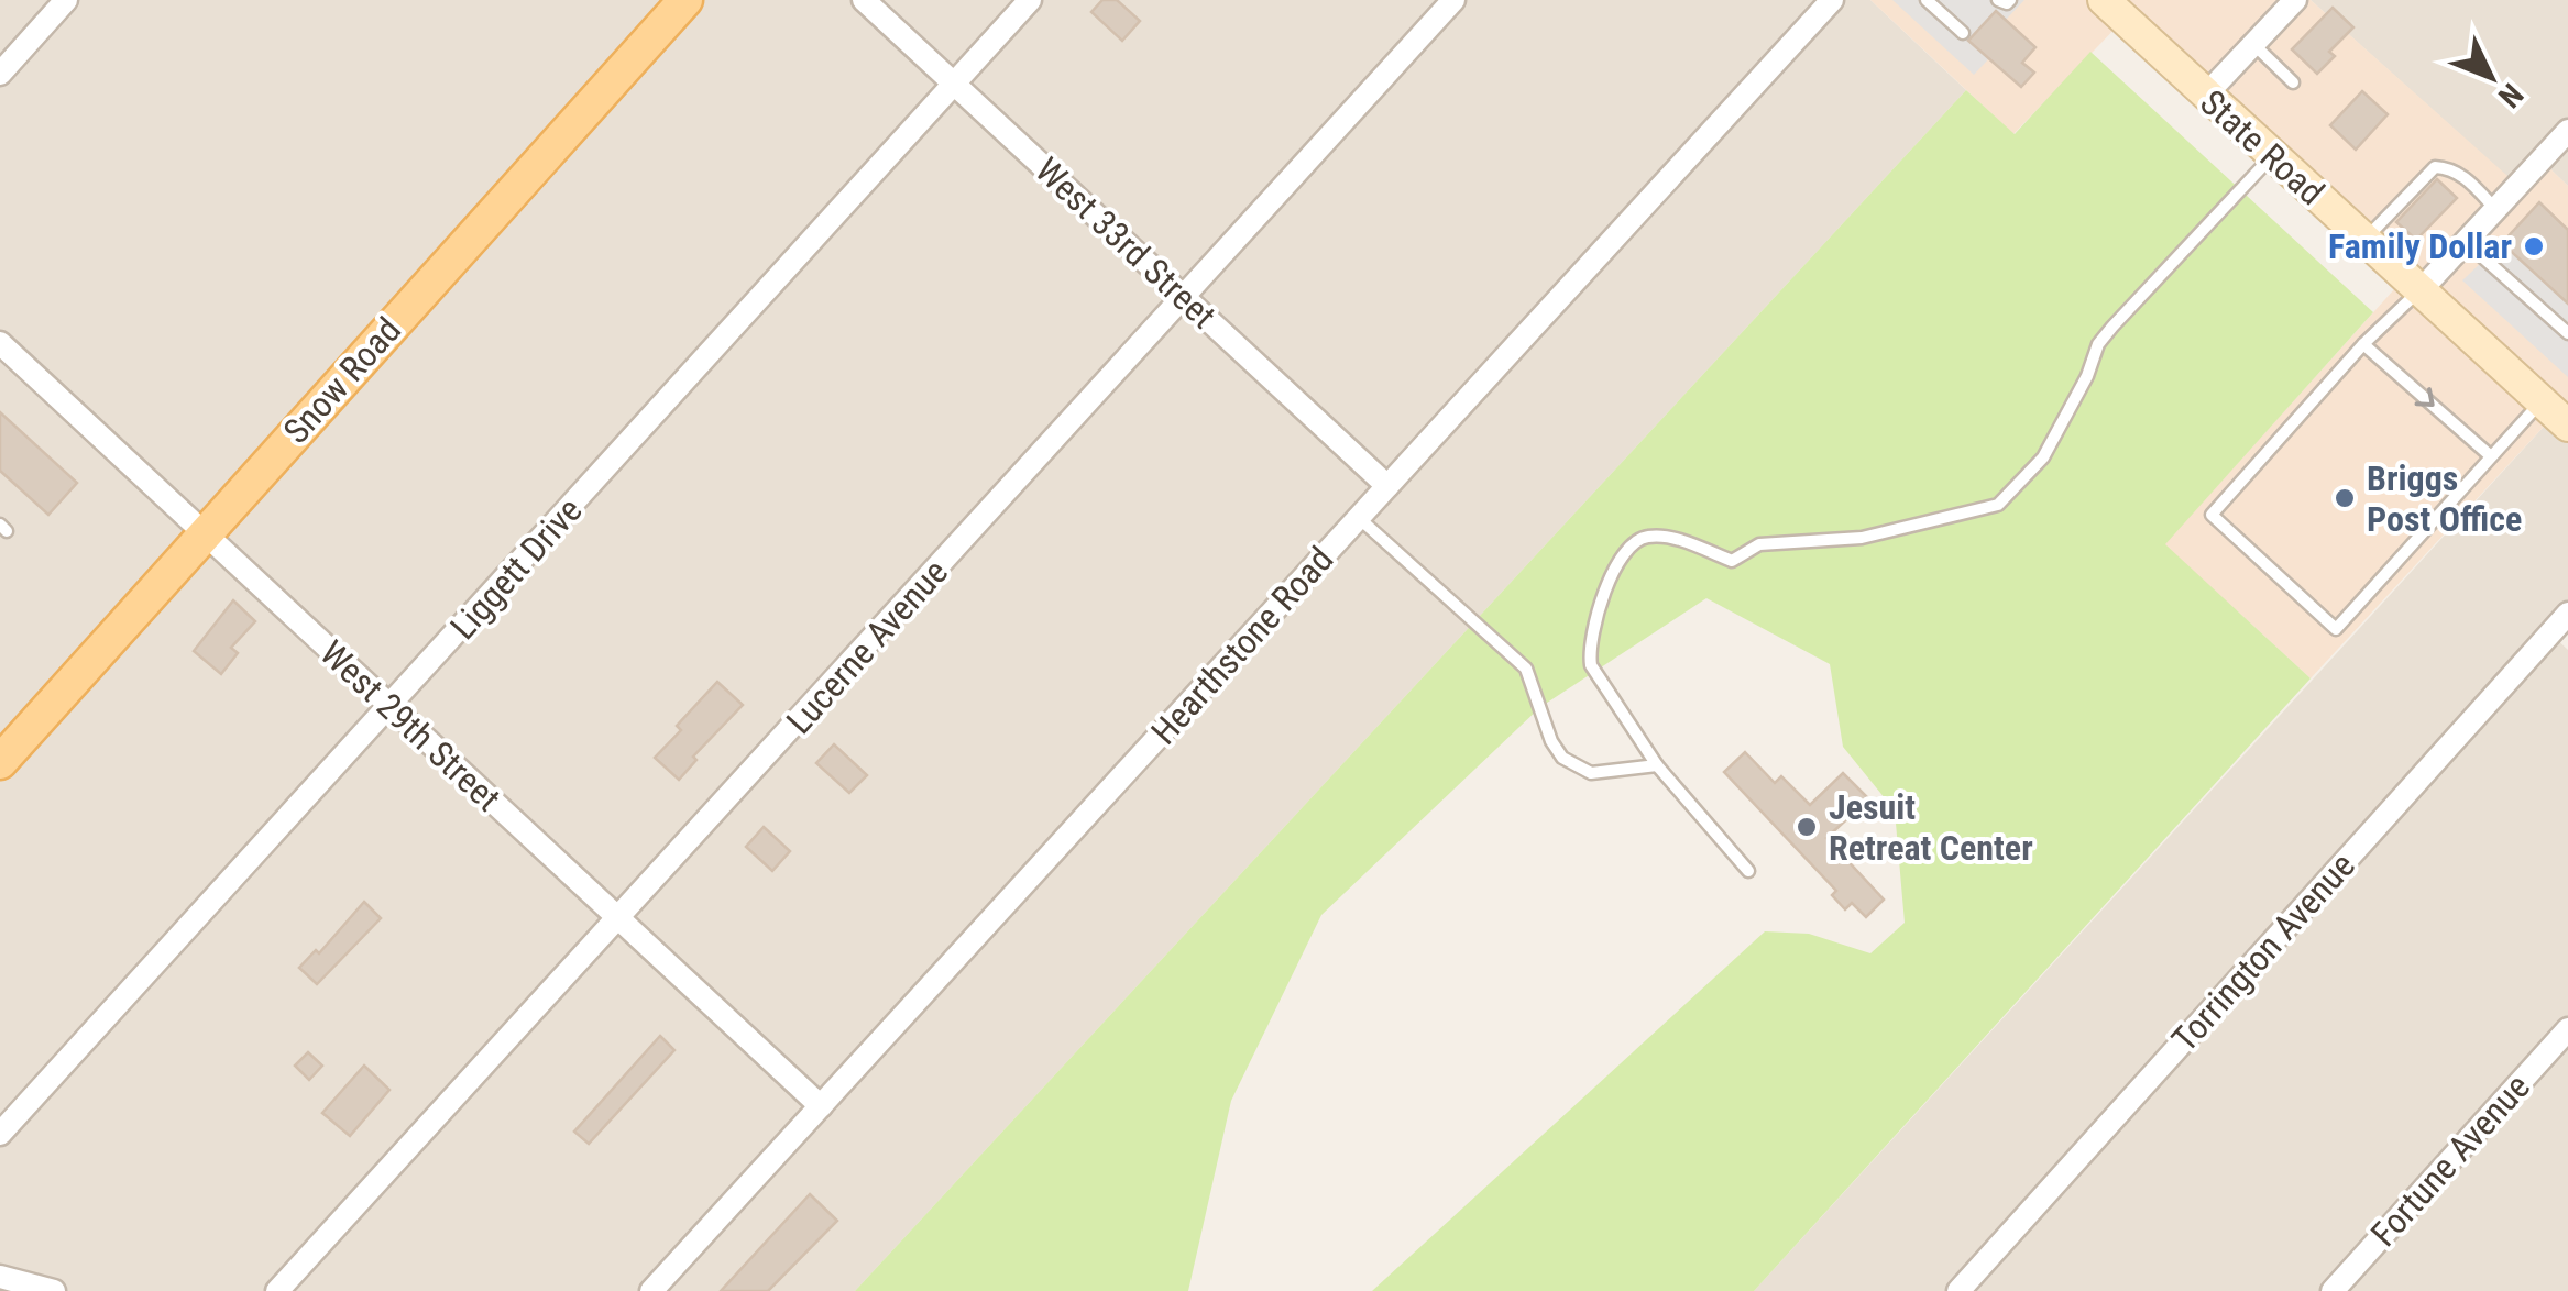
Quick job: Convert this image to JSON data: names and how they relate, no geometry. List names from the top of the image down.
{
  "streets": {
    "main road": ["State Road", "Snow Road"],
    "street": [
      "West 33rd Street",
      "Liggett Drive",
      "Hearthstone Road",
      "Lucerne Avenue",
      "West 29th Street",
      "Torrington Avenue",
      "Fortune Avenue"
    ]
  },
  "crossings": [
    ["West 33rd Street", "Liggett Drive"],
    ["West 33rd Street", "Hearthstone Road"],
    ["West 33rd Street", "Lucerne Avenue"],
    ["Snow Road", "West 29th Street"],
    ["Liggett Drive", "West 29th Street"],
    ["Hearthstone Road", "West 29th Street"],
    ["Lucerne Avenue", "West 29th Street"]
  ],
  "places": ["Family Dollar", "Briggs Post Office", "Jesuit Retreat Center"],
  "north": "bottom right"
}
